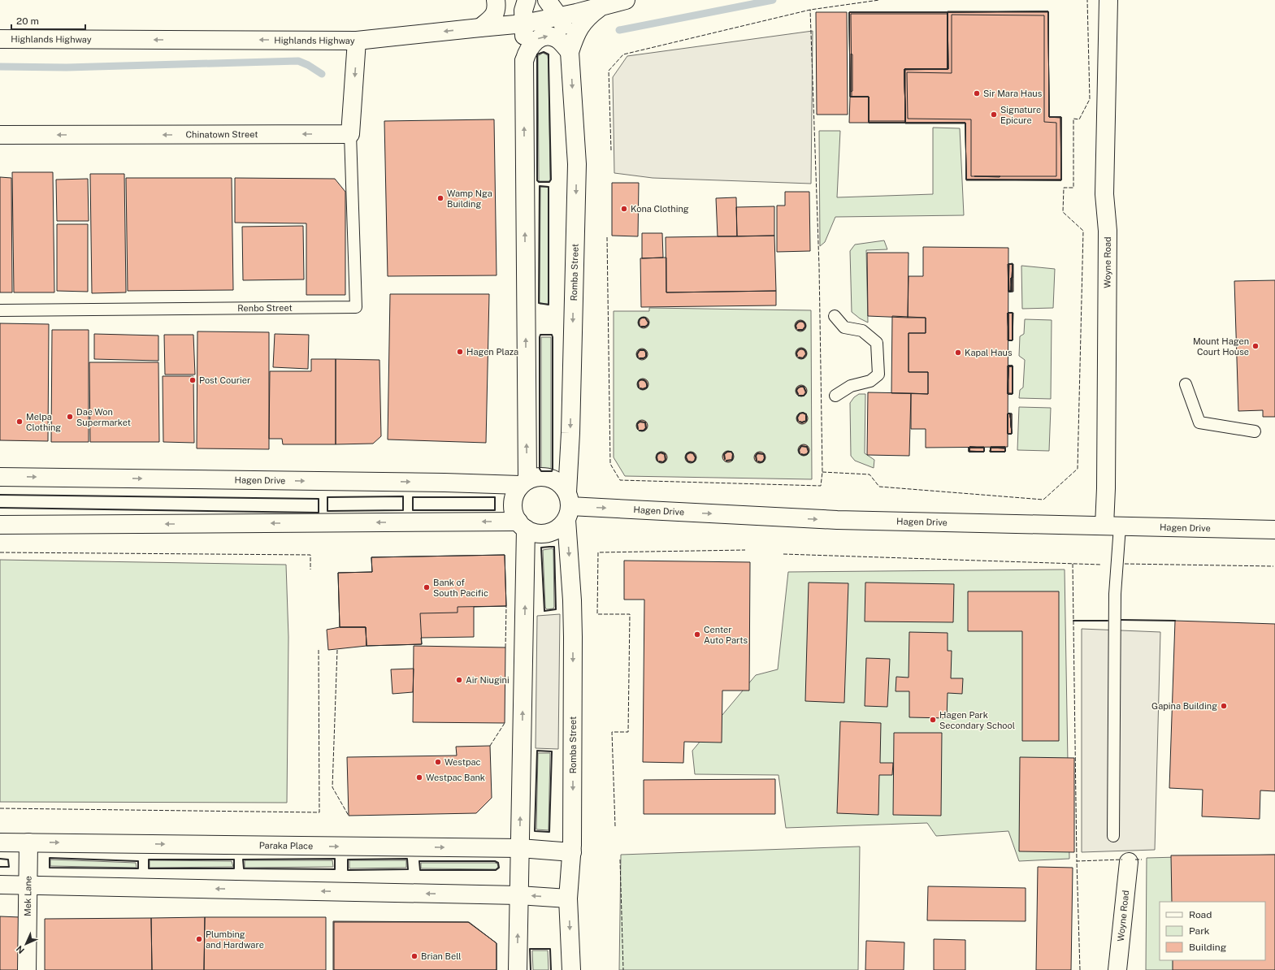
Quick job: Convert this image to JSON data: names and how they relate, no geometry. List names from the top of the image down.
{
  "streets": {
    "main road": [
      "Highlands Highway",
      "Chinatown Street",
      "Woyne Road",
      "Romba Street",
      "Hagen Drive",
      "Paraka Place",
      "Mek Lane"
    ],
    "lane": ["Renbo Street"]
  },
  "crossings": [
    ["Chinatown Street", "Renbo Street"],
    ["Woyne Road", "Hagen Drive"],
    ["Romba Street", "Hagen Drive"],
    ["Romba Street", "Paraka Place"],
    ["Paraka Place", "Mek Lane"]
  ],
  "one_way": ["Highlands Highway", "Chinatown Street"],
  "places": [
    "Sir Mara Haus",
    "Signature Epicure",
    "Wamp Nga Building",
    "Kona Clothing",
    "Mount Hagen Court House",
    "Hagen Plaza",
    "Kapal Haus",
    "Post Courier",
    "Dae Won Supermarket",
    "Melpa Clothing",
    "Bank of South Pacific",
    "Center Auto Parts",
    "Air Niugini",
    "Gapina Building",
    "Hagen Park Secondary School",
    "Westpac",
    "Westpac Bank",
    "Plumbing and Hardware",
    "Brian Bell"
  ],
  "legend": ["Road", "Park", "Building"],
  "scale_bar": "20 m",
  "north": "bottom left"
}
